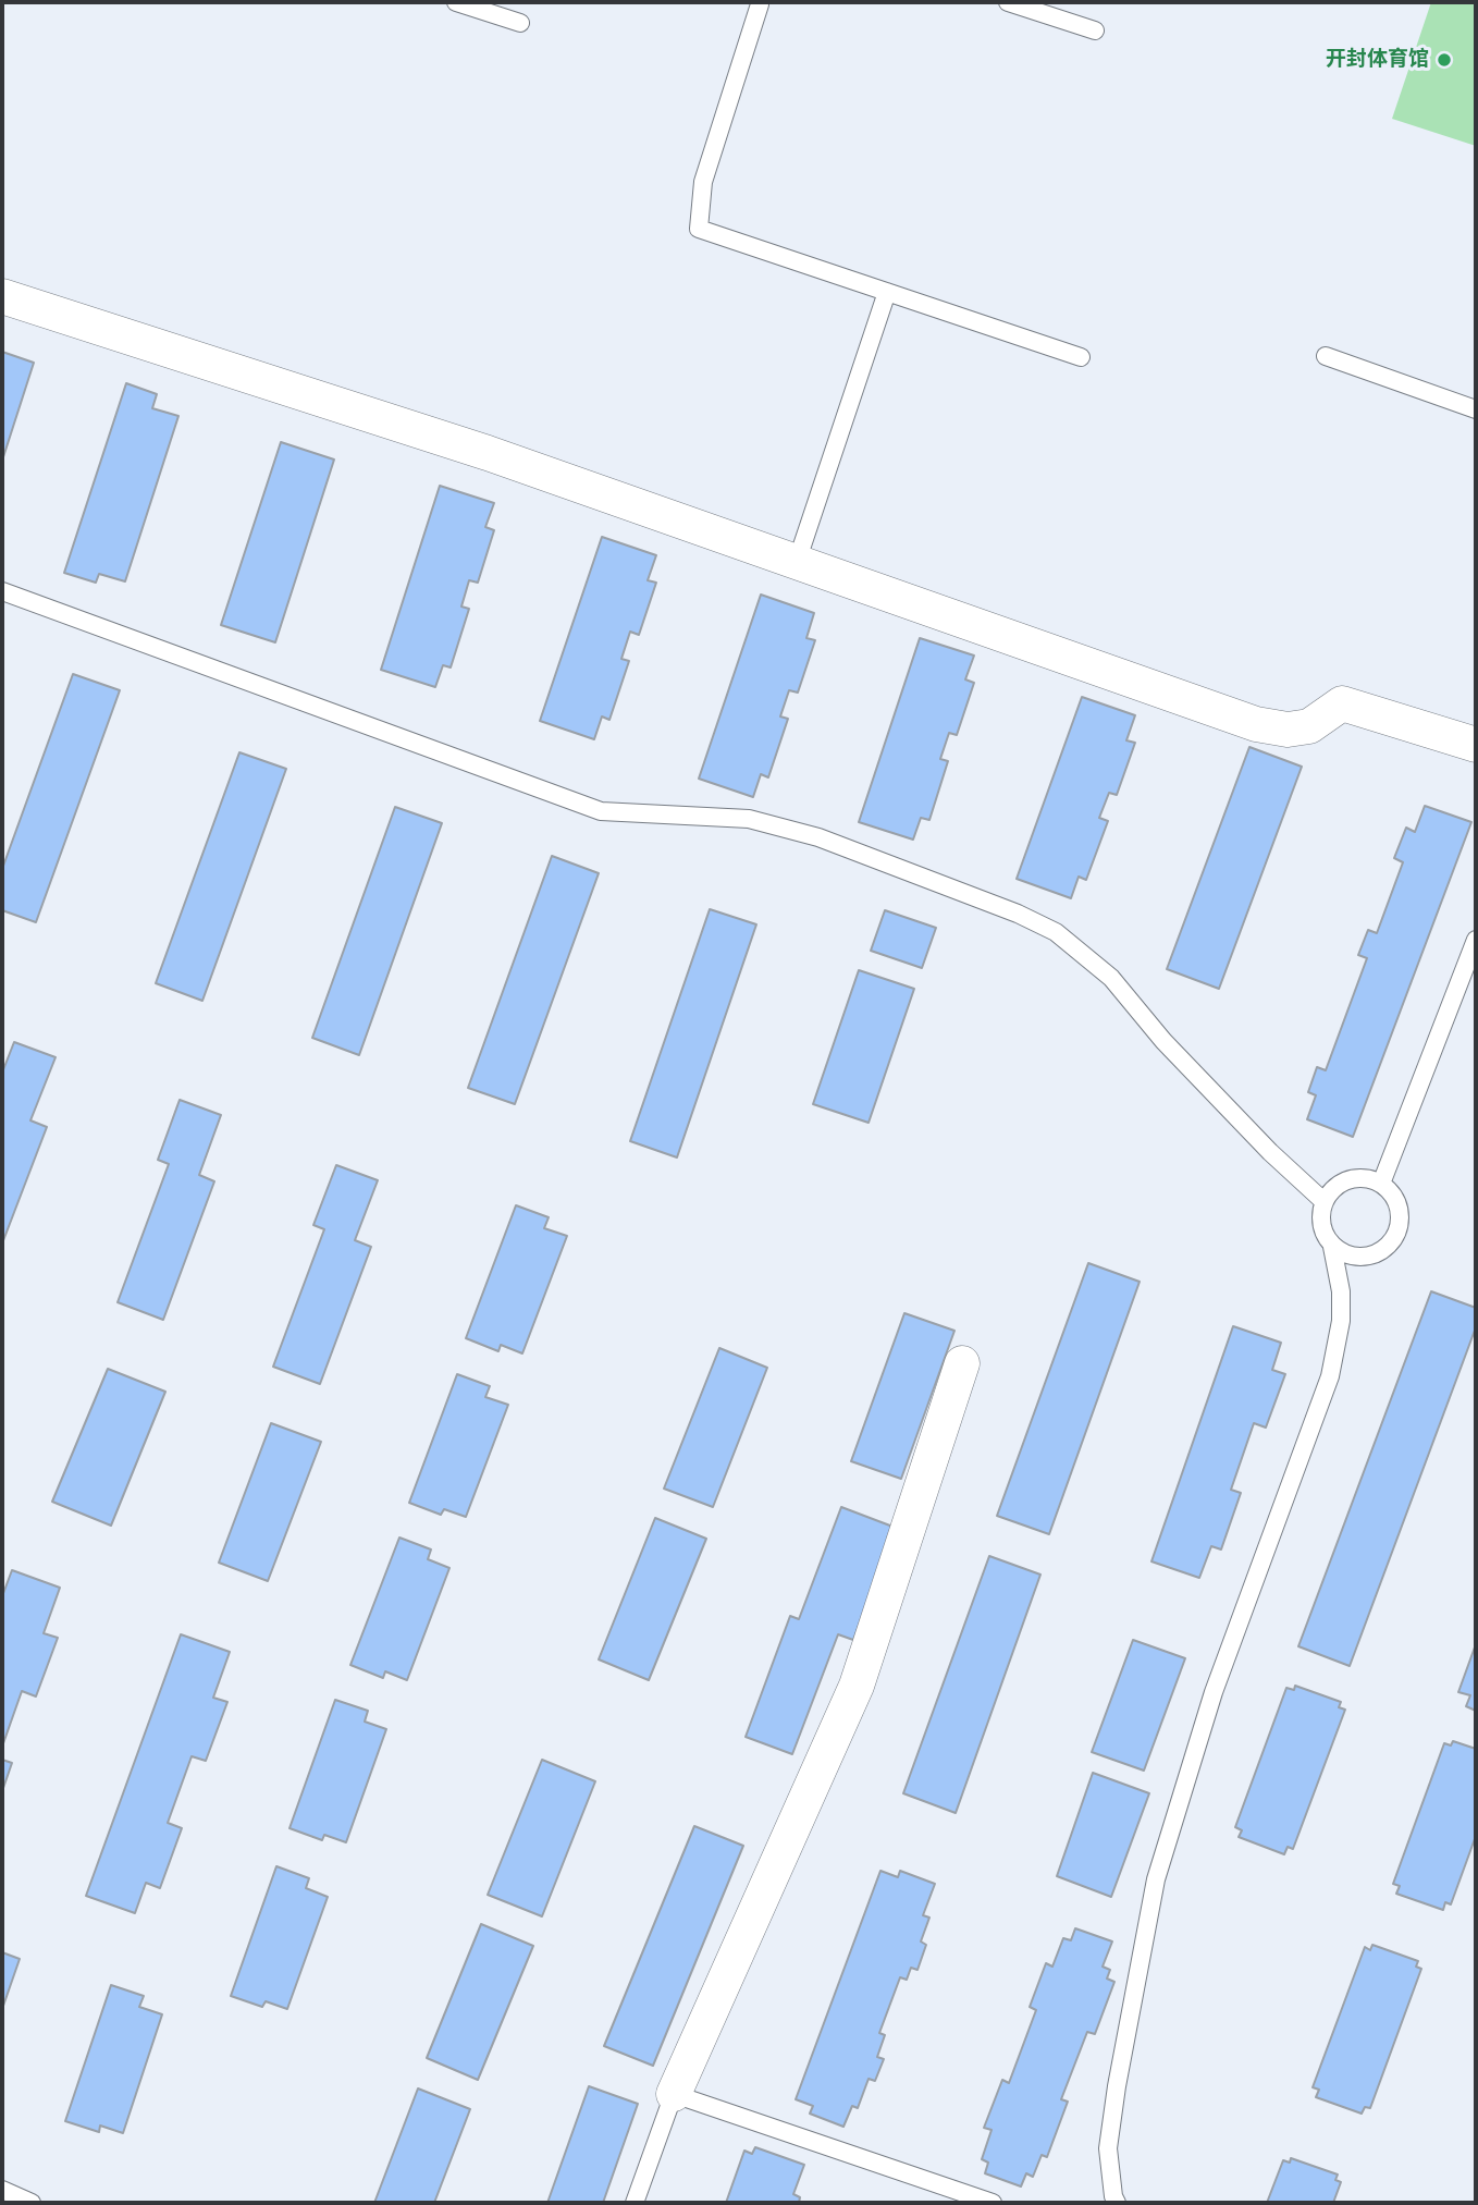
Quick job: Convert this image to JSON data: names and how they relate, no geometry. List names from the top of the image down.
{
  "places": ["开封体育馆"]
}
